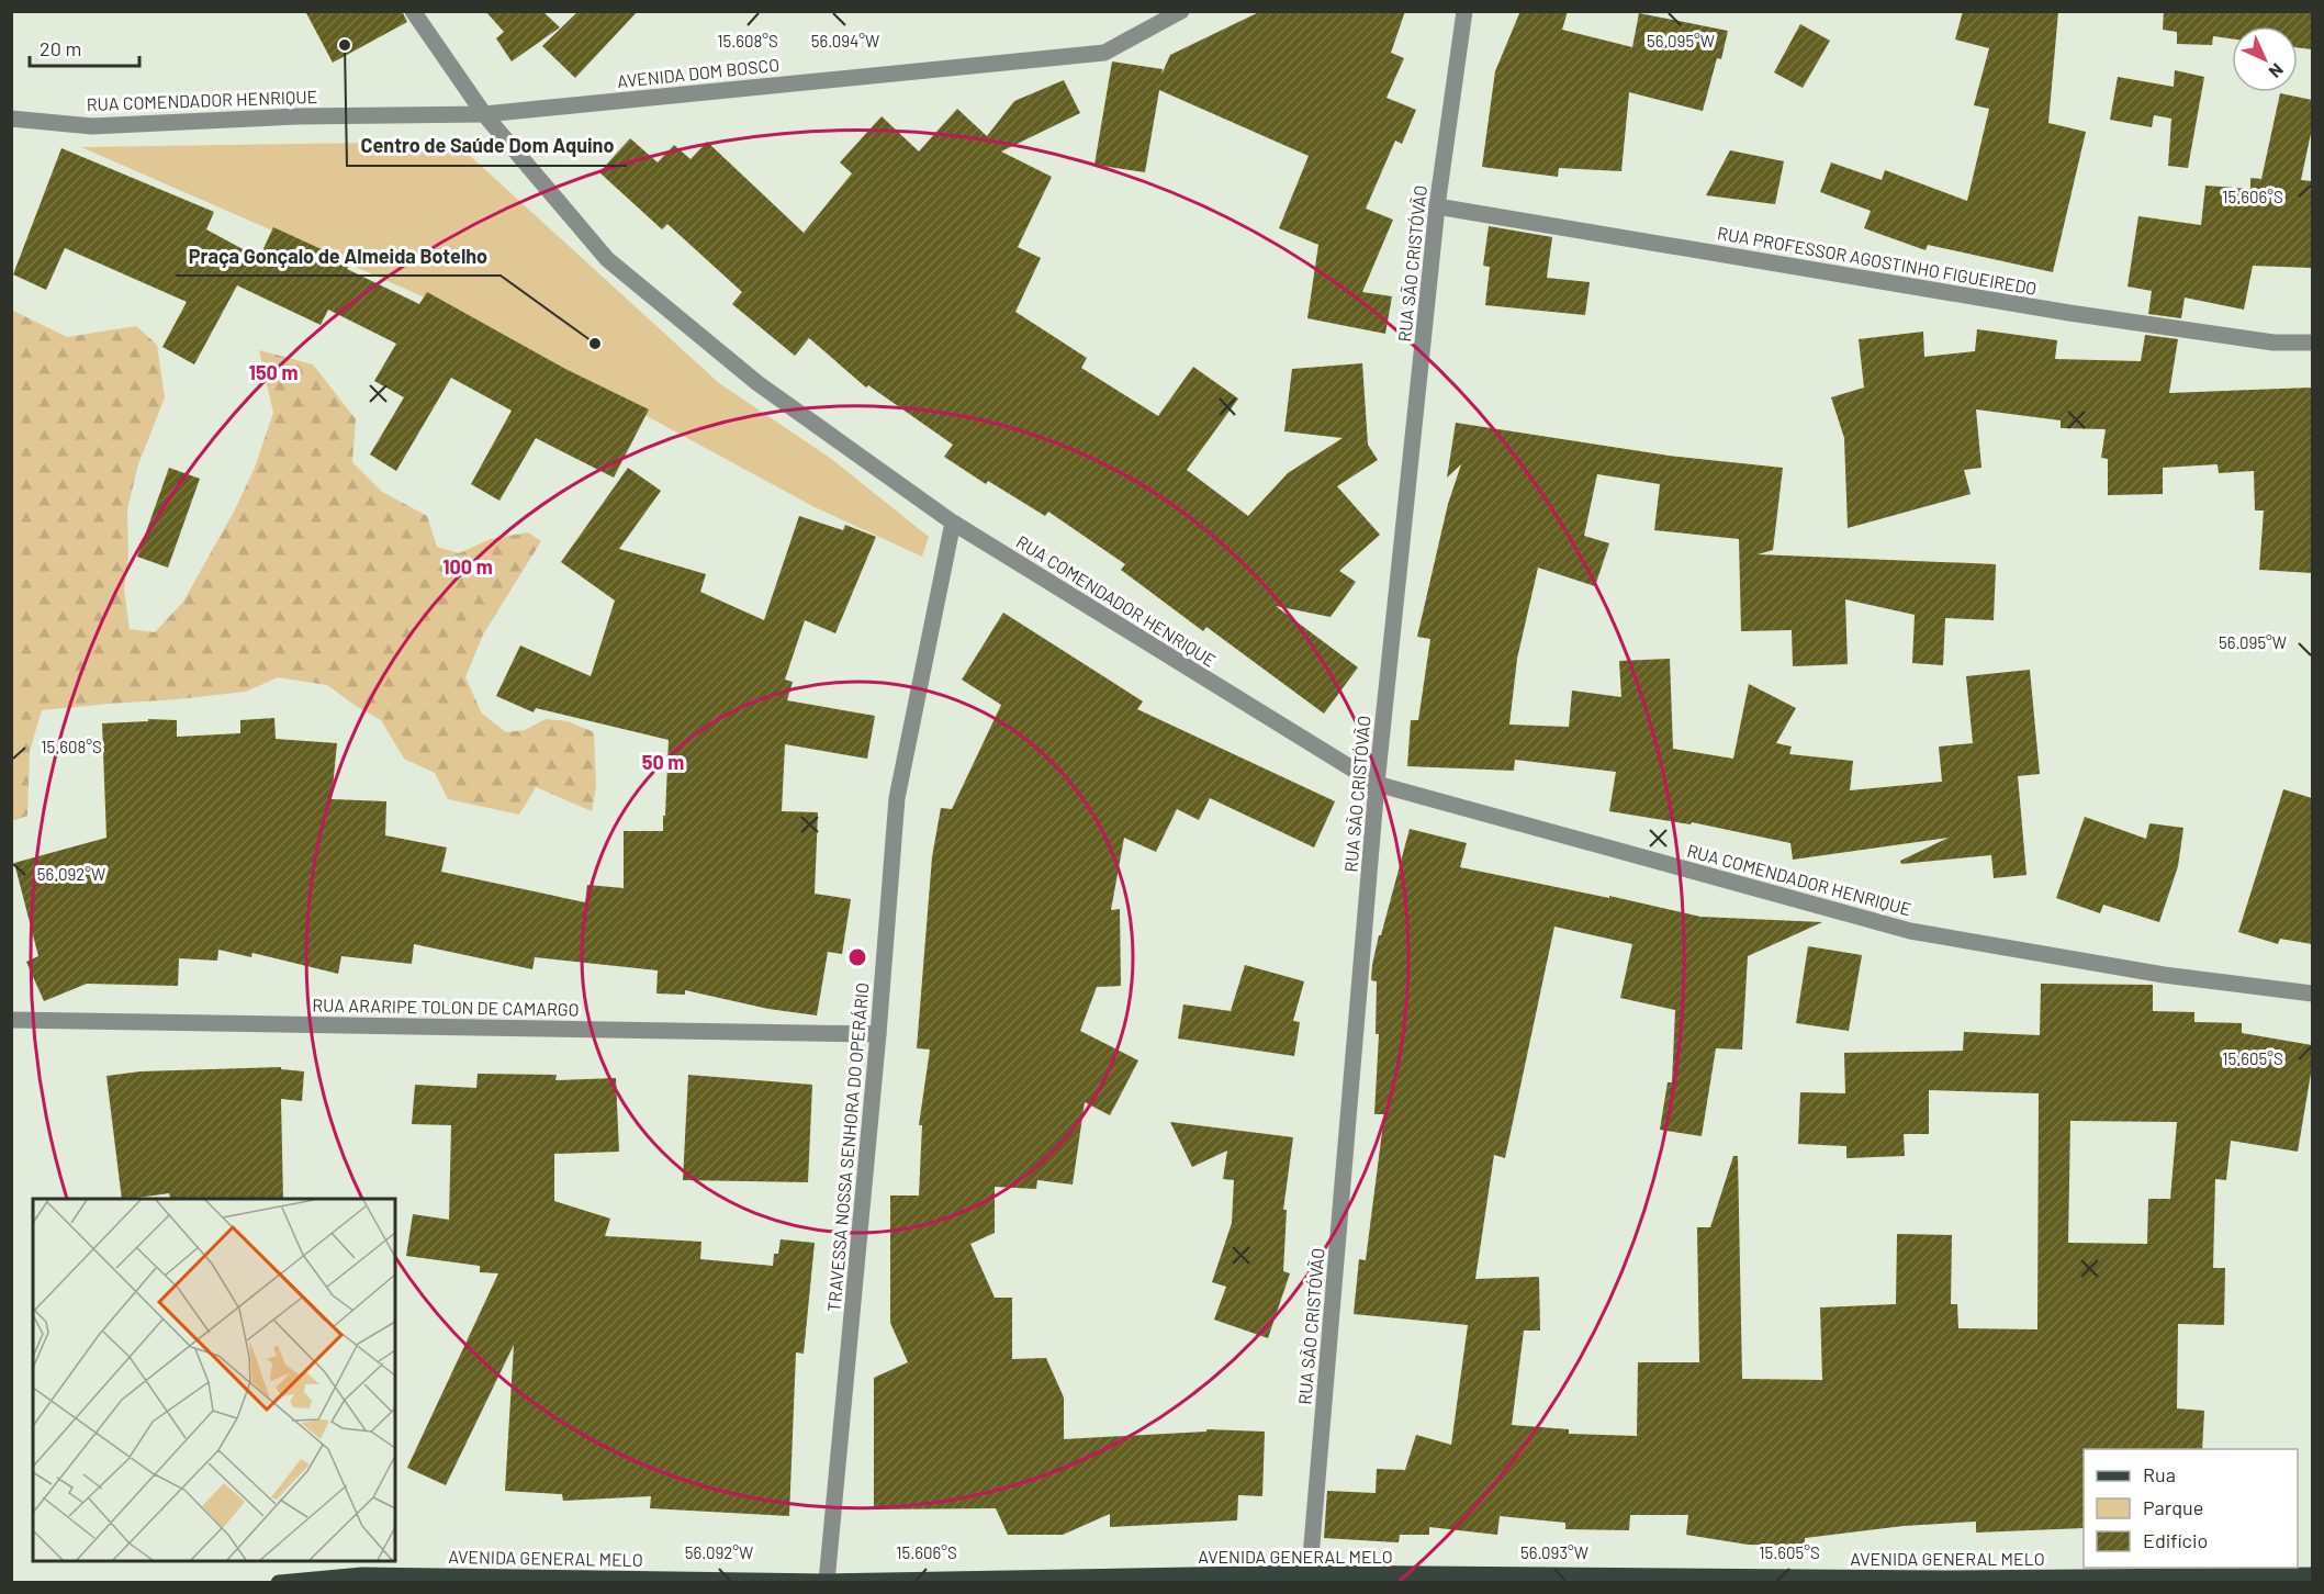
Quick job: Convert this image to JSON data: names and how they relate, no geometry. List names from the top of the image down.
{
  "streets": {
    "main road": ["AVENIDA GENERAL MELO"],
    "street": [
      "AVENIDA DOM BOSCO",
      "RUA COMENDADOR HENRIQUE",
      "RUA PROFESSOR AGOSTINHO FIGUEIREDO",
      "RUA SÃO CRISTÓVÃO",
      "RUA ARARIPE TOLON DE CAMARGO",
      "TRAVESSA NOSSA SENHORA DO OPERÁRIO"
    ]
  },
  "crossings": [
    ["AVENIDA DOM BOSCO", "RUA COMENDADOR HENRIQUE"],
    ["RUA COMENDADOR HENRIQUE", "RUA SÃO CRISTÓVÃO"],
    ["RUA COMENDADOR HENRIQUE", "TRAVESSA NOSSA SENHORA DO OPERÁRIO"],
    ["RUA PROFESSOR AGOSTINHO FIGUEIREDO", "RUA SÃO CRISTÓVÃO"],
    ["RUA SÃO CRISTÓVÃO", "AVENIDA GENERAL MELO"],
    ["RUA ARARIPE TOLON DE CAMARGO", "TRAVESSA NOSSA SENHORA DO OPERÁRIO"],
    ["TRAVESSA NOSSA SENHORA DO OPERÁRIO", "AVENIDA GENERAL MELO"]
  ],
  "places": ["Centro de Saúde Dom Aquino", "Praça Gonçalo de Almeida Botelho"],
  "legend": ["Rua", "Parque", "Edifício"],
  "scale_bar": "20 m",
  "north": "bottom right",
  "coordinates": [
    "15.608°S",
    "56.094°W",
    "56.095°W",
    "15.606°S",
    "56.092°W",
    "15.605°S",
    "56.093°W"
  ],
  "rings": ["150 m", "100 m", "50 m"]
}
